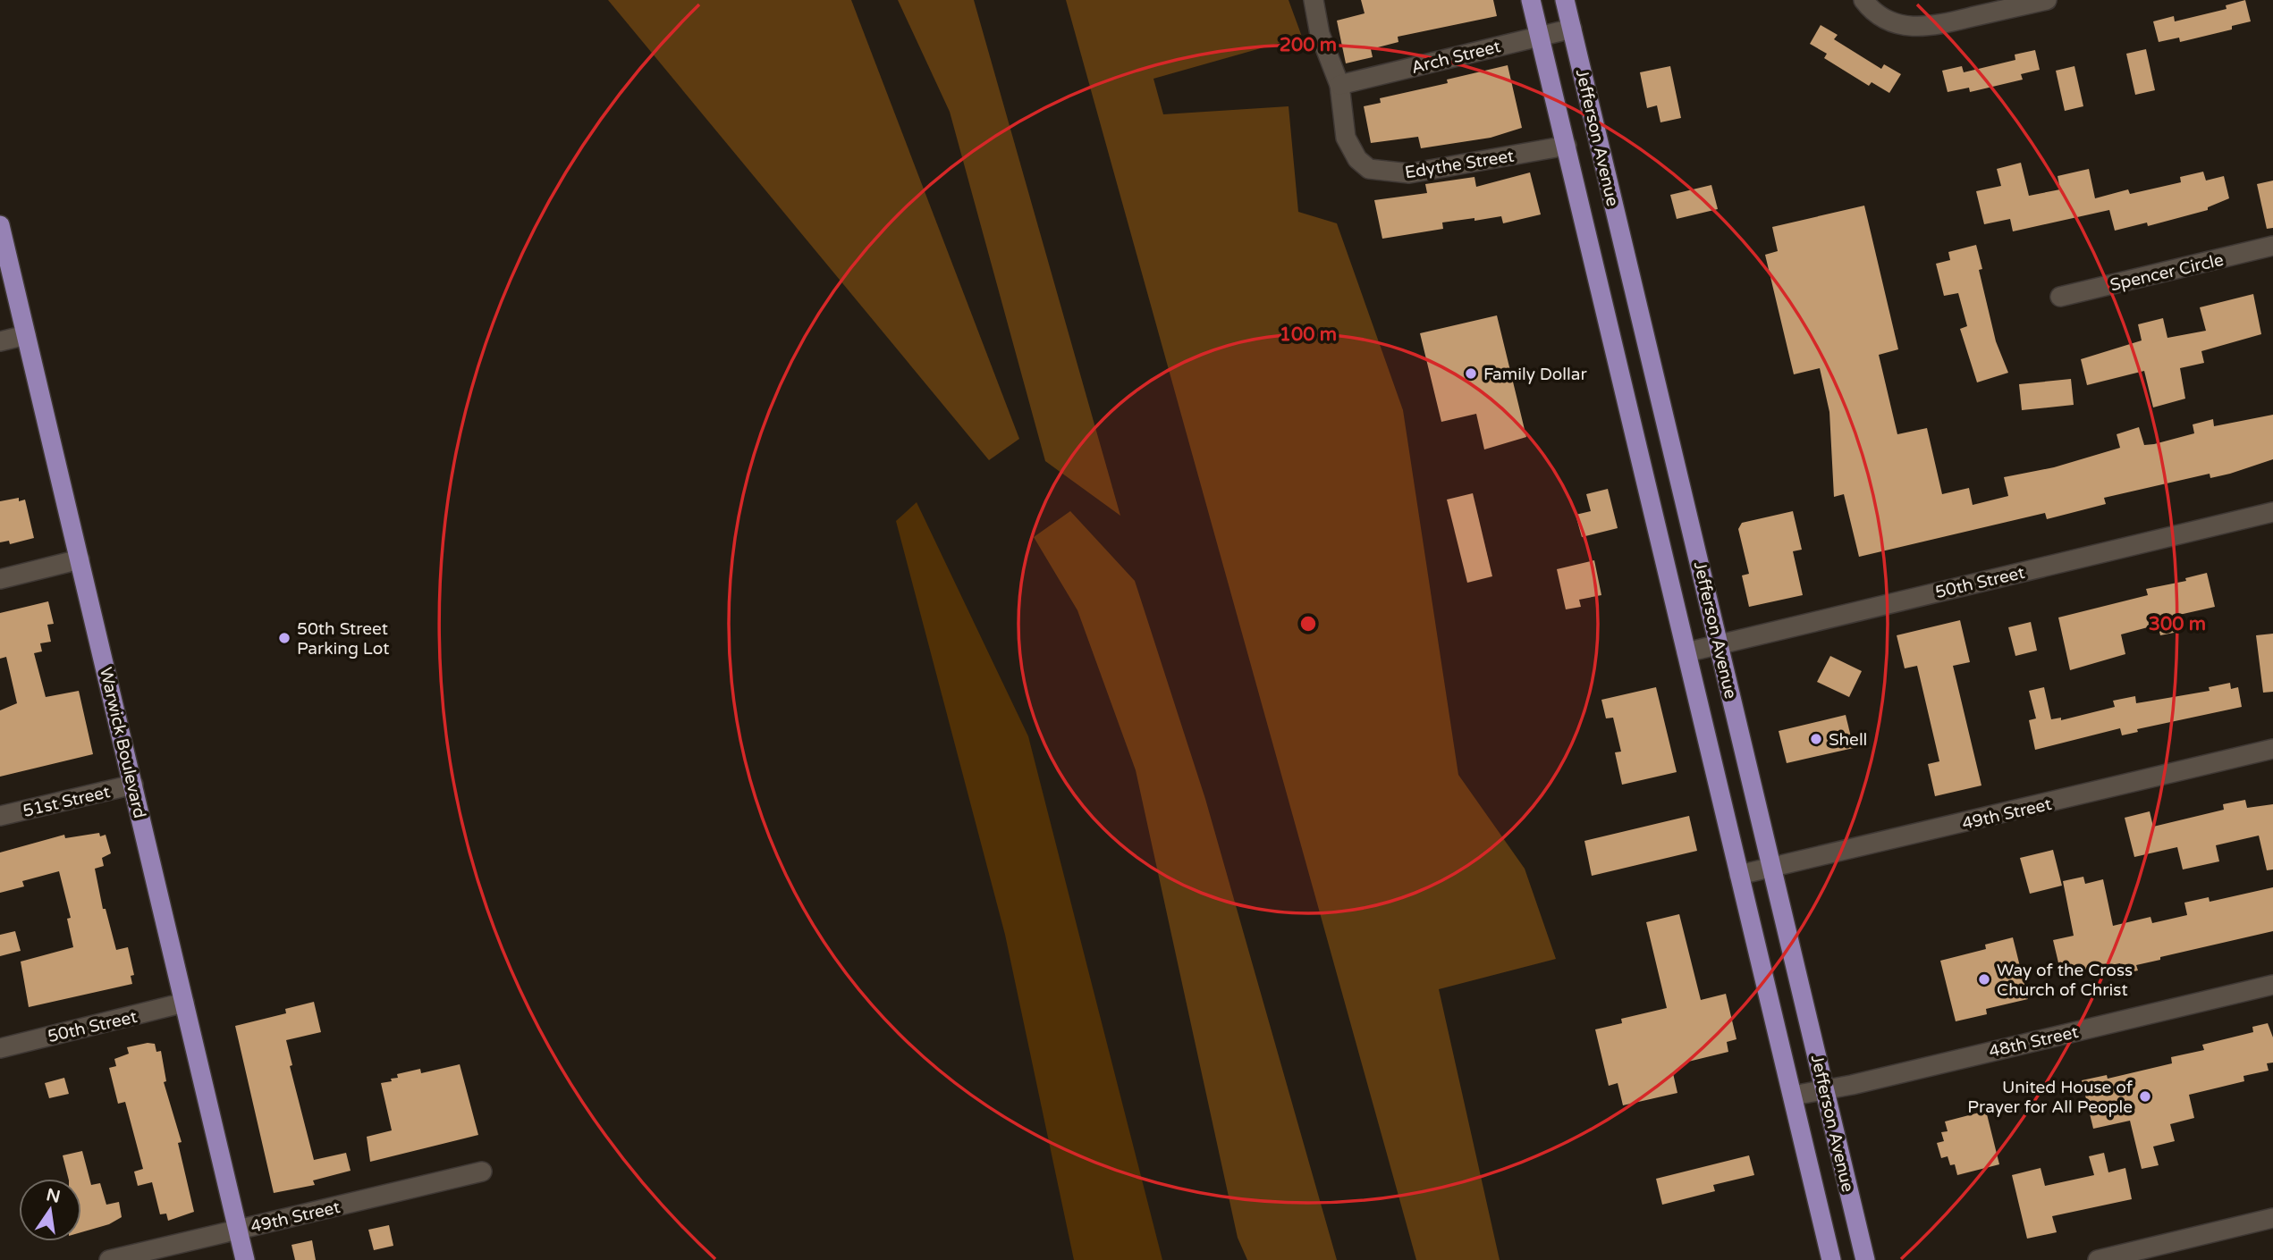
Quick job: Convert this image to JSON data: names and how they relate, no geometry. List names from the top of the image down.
{
  "streets": {
    "main road": ["Jefferson Avenue", "Warwick Boulevard"],
    "street": [
      "Arch Street",
      "Edythe Street",
      "Spencer Circle",
      "50th Street",
      "51st Street",
      "49th Street",
      "48th Street"
    ]
  },
  "crossings": [
    ["Arch Street", "Jefferson Avenue"],
    ["Arch Street", "Edythe Street"],
    ["Jefferson Avenue", "Edythe Street"],
    ["Jefferson Avenue", "50th Street"],
    ["Jefferson Avenue", "49th Street"],
    ["Jefferson Avenue", "48th Street"],
    ["50th Street", "Warwick Boulevard"],
    ["Warwick Boulevard", "51st Street"],
    ["Warwick Boulevard", "49th Street"]
  ],
  "places": [
    "Family Dollar",
    "50th Street Parking Lot",
    "Shell",
    "Way of the Cross Church of Christ",
    "United House of Prayer for All People"
  ],
  "north": "top",
  "rings": ["200 m", "100 m", "300 m"]
}
